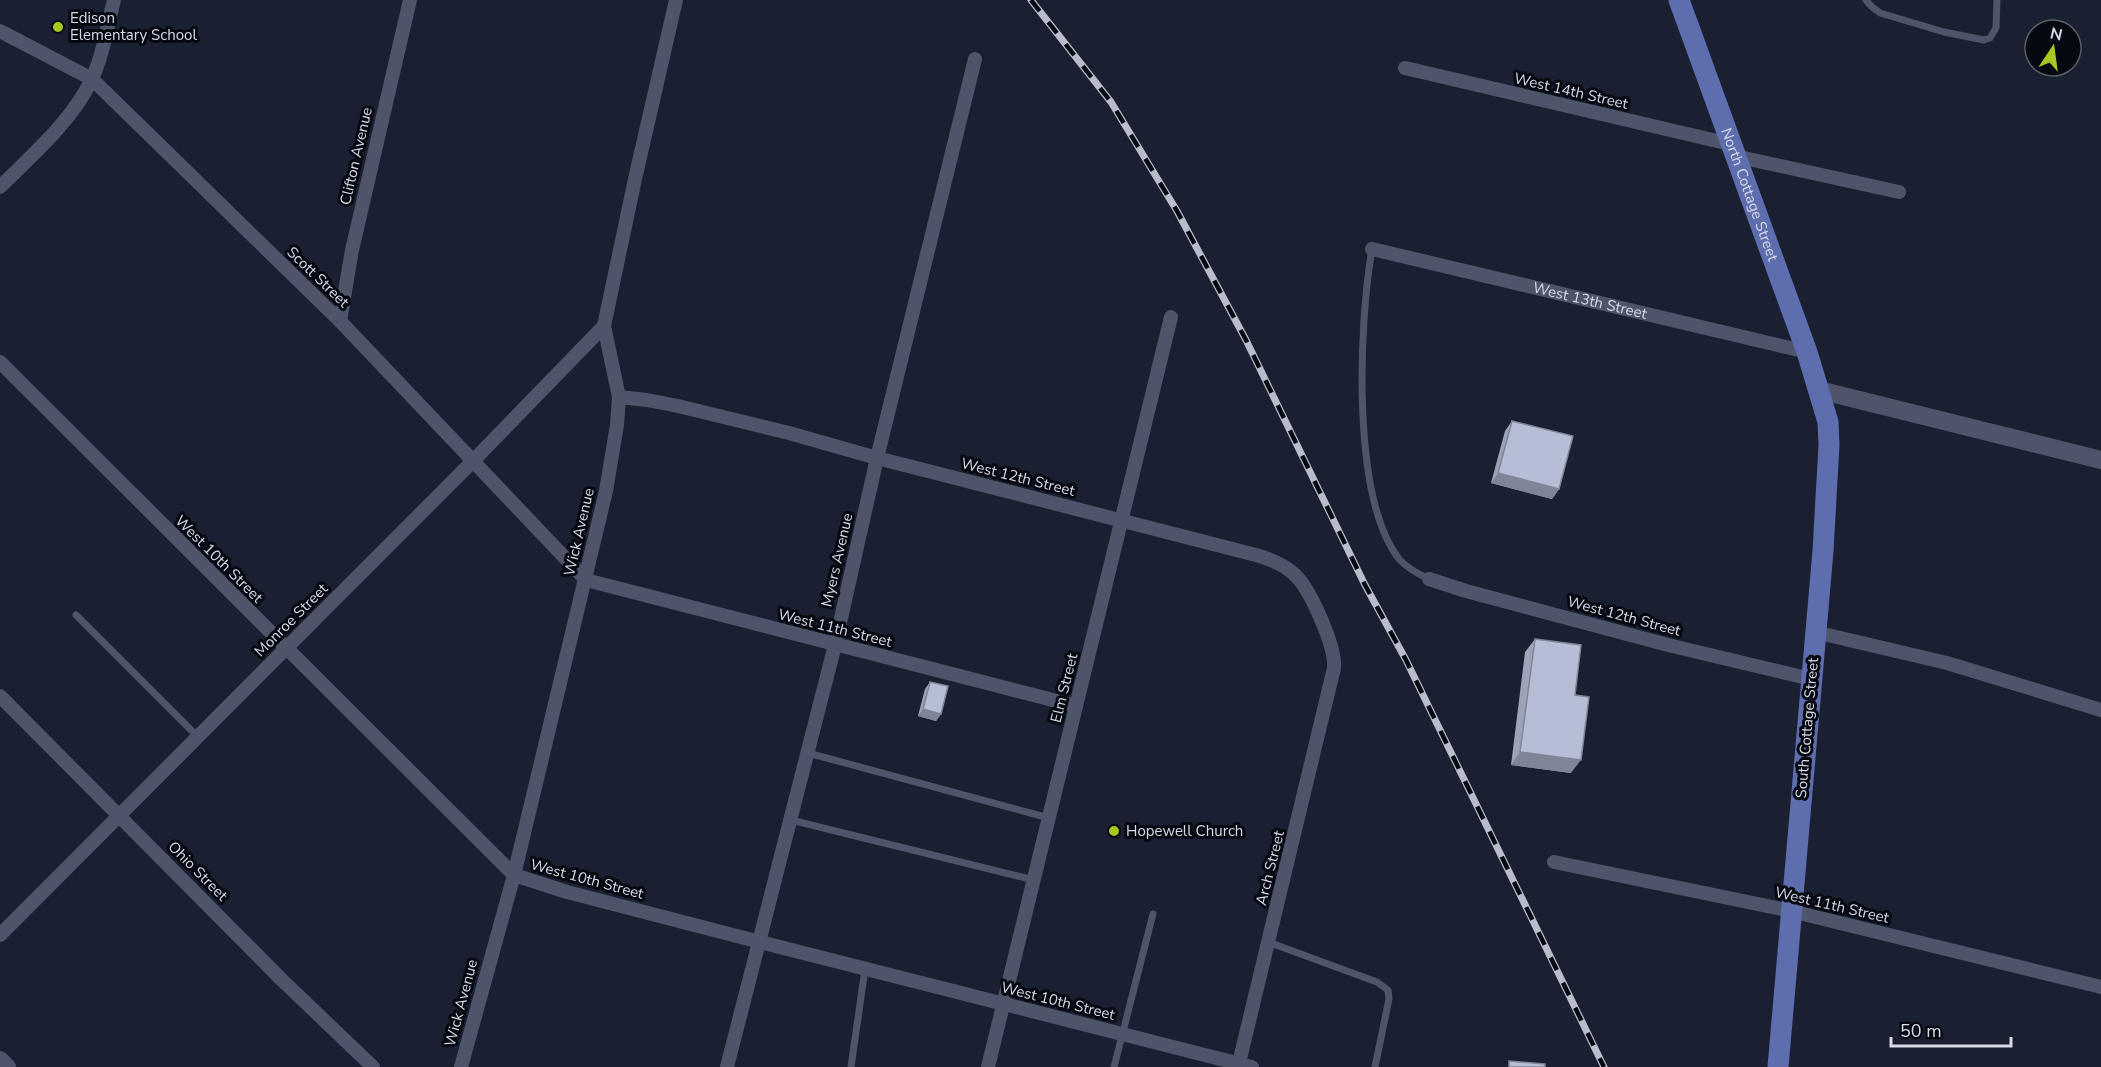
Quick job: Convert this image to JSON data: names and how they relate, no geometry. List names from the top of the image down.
{
  "streets": {
    "main road": ["North Cottage Street", "South Cottage Street"],
    "street": [
      "West 14th Street",
      "Clifton Avenue",
      "Scott Street",
      "West 13th Street",
      "West 12th Street",
      "Wick Avenue",
      "West 10th Street",
      "Myers Avenue",
      "Monroe Street",
      "West 11th Street",
      "Elm Street",
      "Arch Street",
      "Ohio Street"
    ]
  },
  "crossings": [
    ["West 14th Street", "North Cottage Street"],
    ["Clifton Avenue", "Scott Street"],
    ["North Cottage Street", "West 13th Street"],
    ["North Cottage Street", "South Cottage Street"],
    ["Scott Street", "Wick Avenue"],
    ["Scott Street", "Monroe Street"],
    ["Scott Street", "West 11th Street"],
    ["West 12th Street", "Wick Avenue"],
    ["West 12th Street", "Myers Avenue"],
    ["West 12th Street", "Elm Street"],
    ["West 12th Street", "South Cottage Street"],
    ["West 12th Street", "Arch Street"],
    ["Wick Avenue", "West 10th Street"],
    ["Wick Avenue", "Monroe Street"],
    ["Wick Avenue", "West 11th Street"],
    ["West 10th Street", "Myers Avenue"],
    ["West 10th Street", "Monroe Street"],
    ["West 10th Street", "Elm Street"],
    ["West 10th Street", "Arch Street"],
    ["Myers Avenue", "West 11th Street"],
    ["Monroe Street", "Ohio Street"],
    ["West 11th Street", "Elm Street"],
    ["West 11th Street", "South Cottage Street"]
  ],
  "places": ["Edison Elementary School", "Hopewell Church"],
  "scale_bar": "50 m",
  "north": "top"
}
